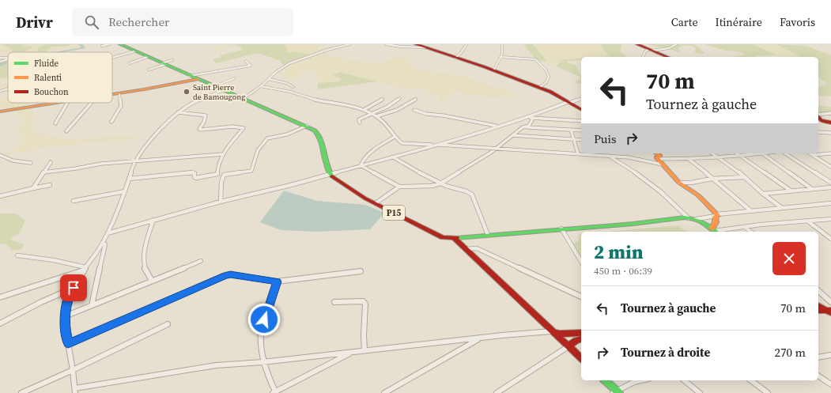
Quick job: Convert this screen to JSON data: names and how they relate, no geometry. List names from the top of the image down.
{
  "streets": {
    "main road": ["P15"]
  },
  "places": ["Saint Pierre de Bamougong"],
  "legend": ["Fluide", "Ralenti", "Bouchon"],
  "page": {
    "header": "Drivr",
    "search": "Rechercher",
    "nav": ["Carte", "Itinéraire", "Favoris"],
    "turn": ["70 m", "Tournez à gauche"],
    "then": "Puis",
    "heading": ["2 min", "450 m · 06:39"],
    "list": [
      {
        "name": "Tournez à gauche",
        "value": "70 m"
      },
      {
        "name": "Tournez à droite",
        "value": "270 m"
      }
    ]
  }
}
